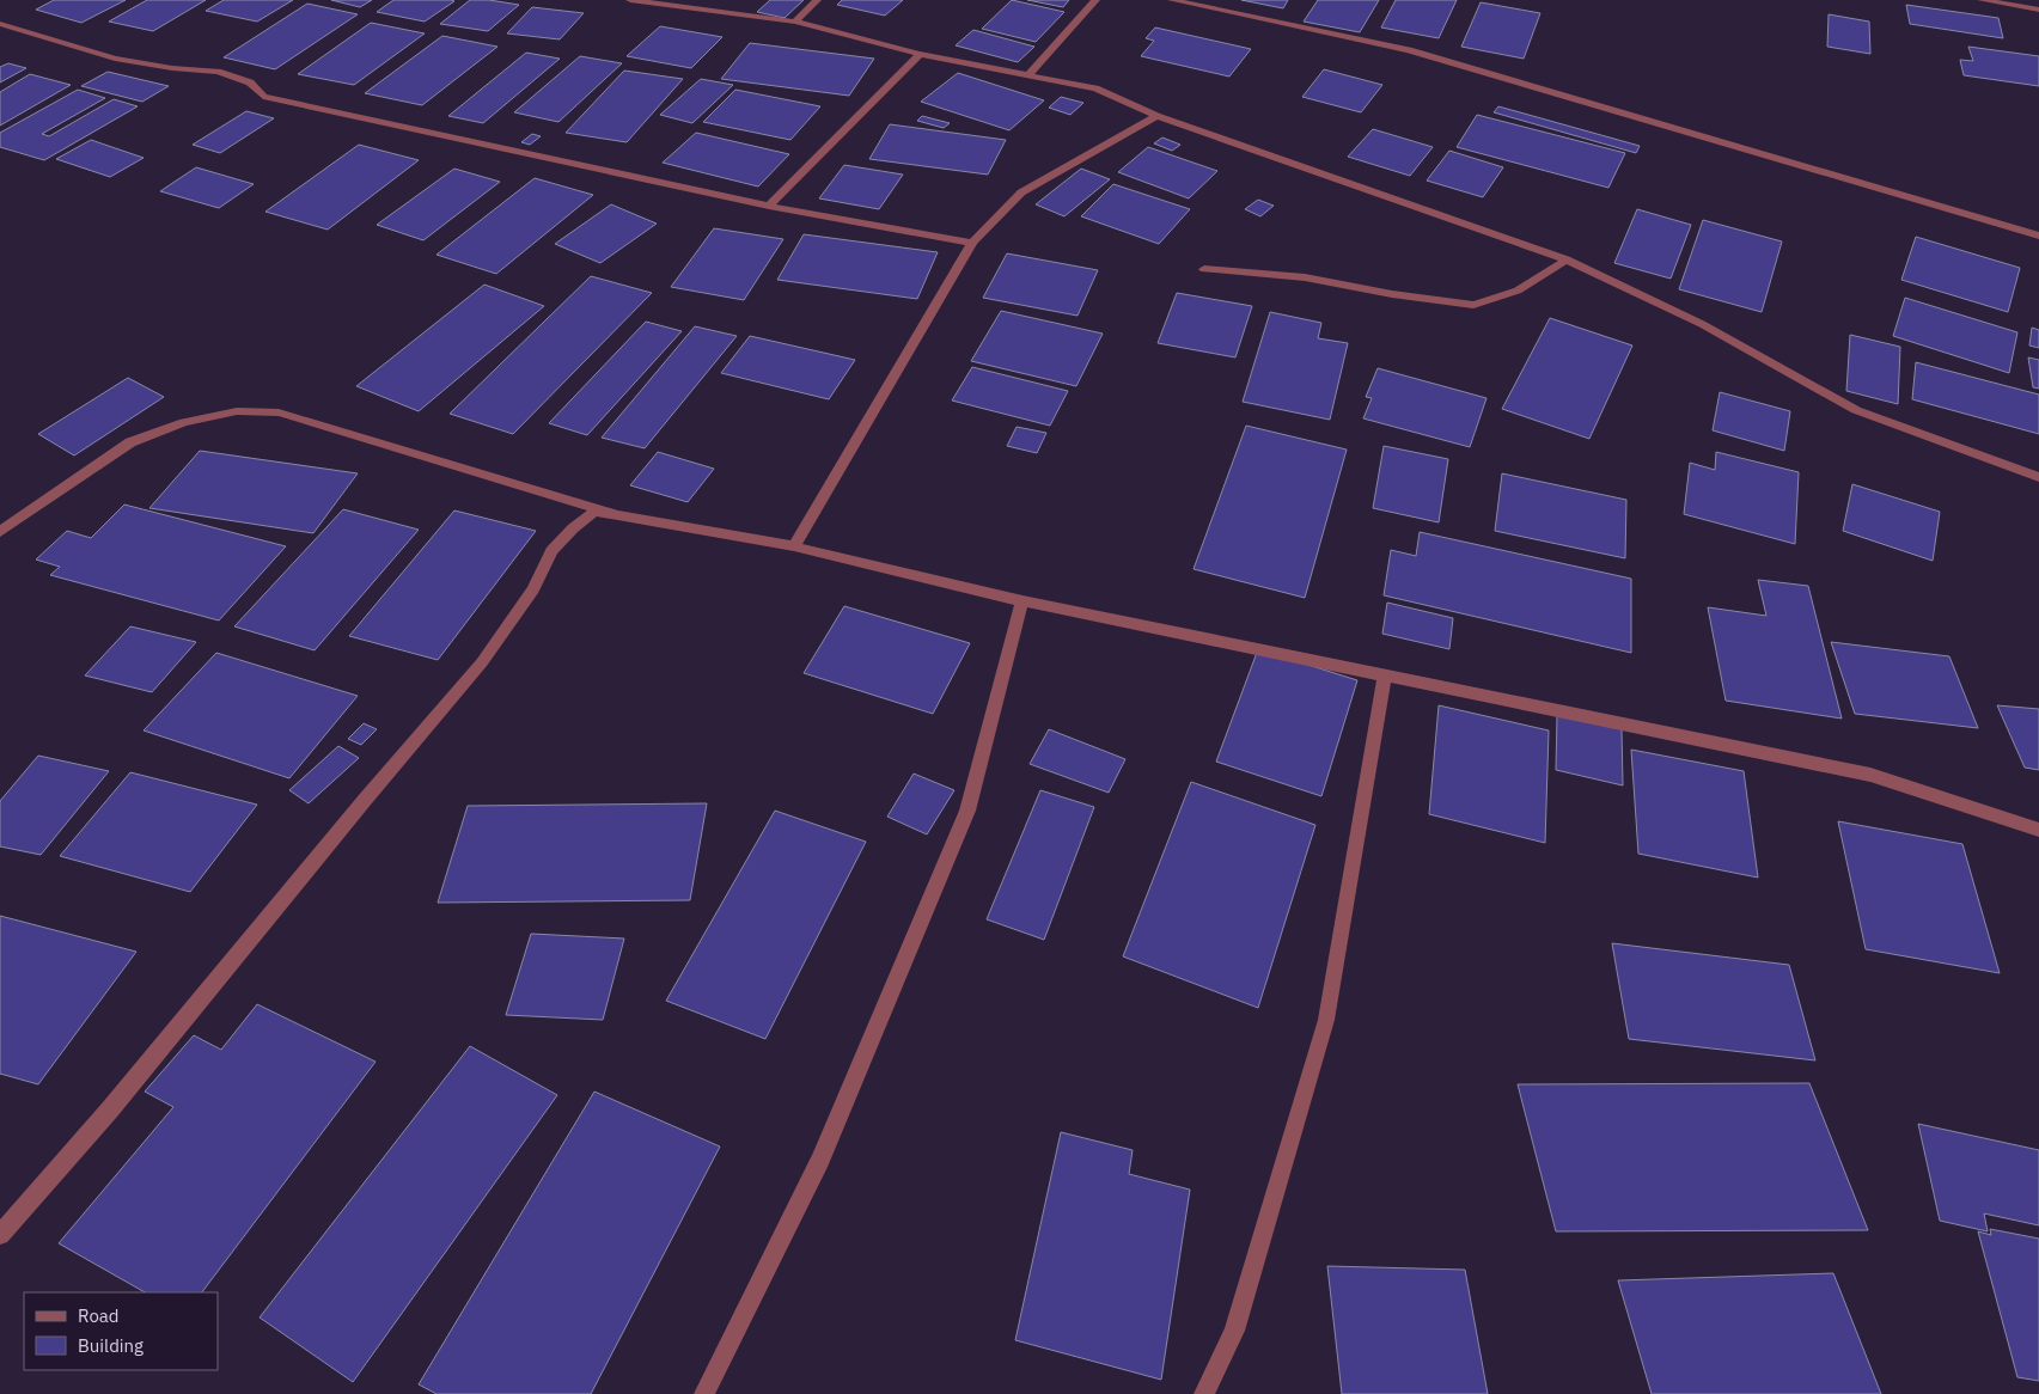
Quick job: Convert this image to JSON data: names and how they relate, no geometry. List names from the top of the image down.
{
  "legend": ["Road", "Building"]
}
